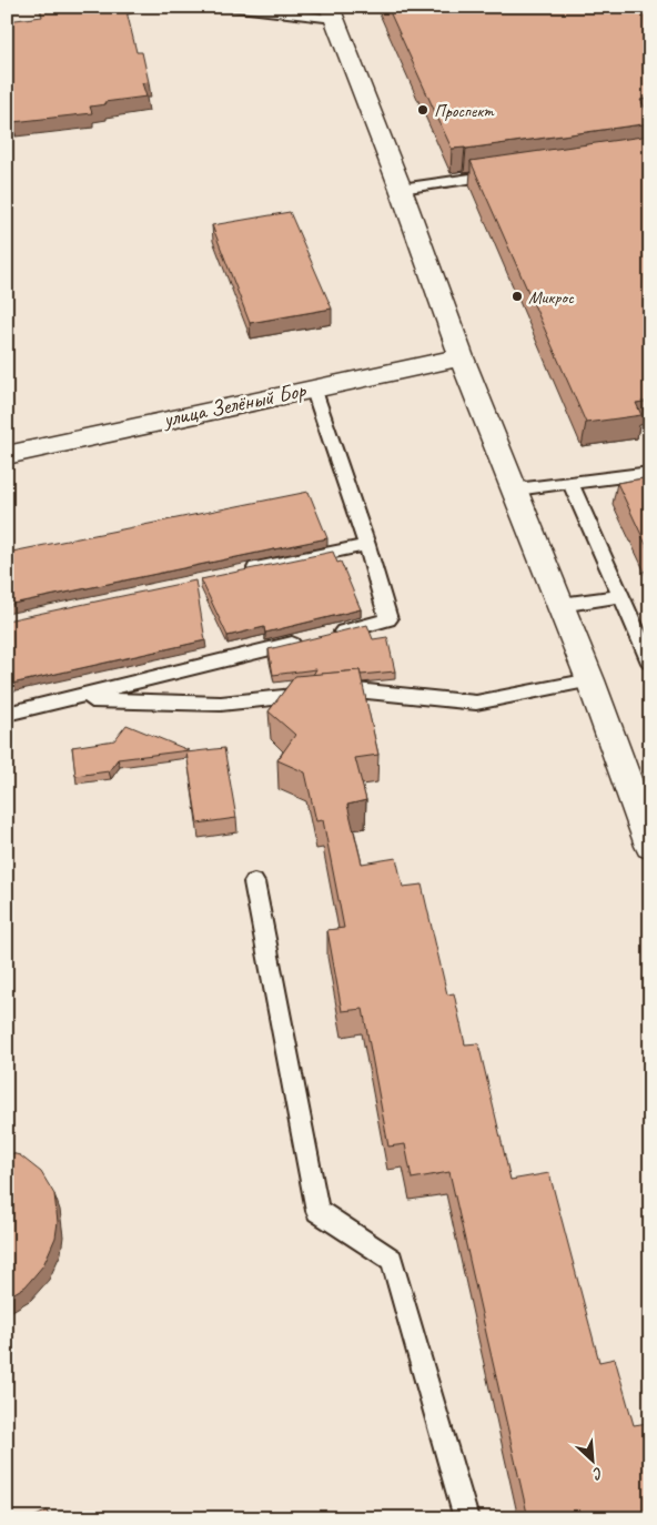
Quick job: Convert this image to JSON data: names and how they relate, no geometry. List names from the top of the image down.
{
  "streets": {
    "street": ["улица Зелёный Бор"]
  },
  "places": ["Проспект", "Микрос"],
  "north": "bottom right"
}
